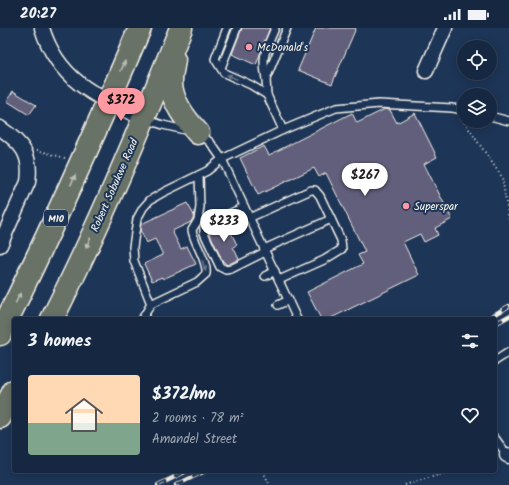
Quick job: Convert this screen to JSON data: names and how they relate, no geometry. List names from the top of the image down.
{
  "streets": {
    "main road": ["Robert Sobukwe Road", "M10"]
  },
  "places": ["McDonald's", "Superspar"],
  "page": {
    "status": "20:27",
    "price": ["$372", "$267", "$233"],
    "heading": "3 homes",
    "list": [
      {
        "name": "$372/mo",
        "note": "2 rooms · 78 m² · Amandel Street"
      }
    ]
  }
}
